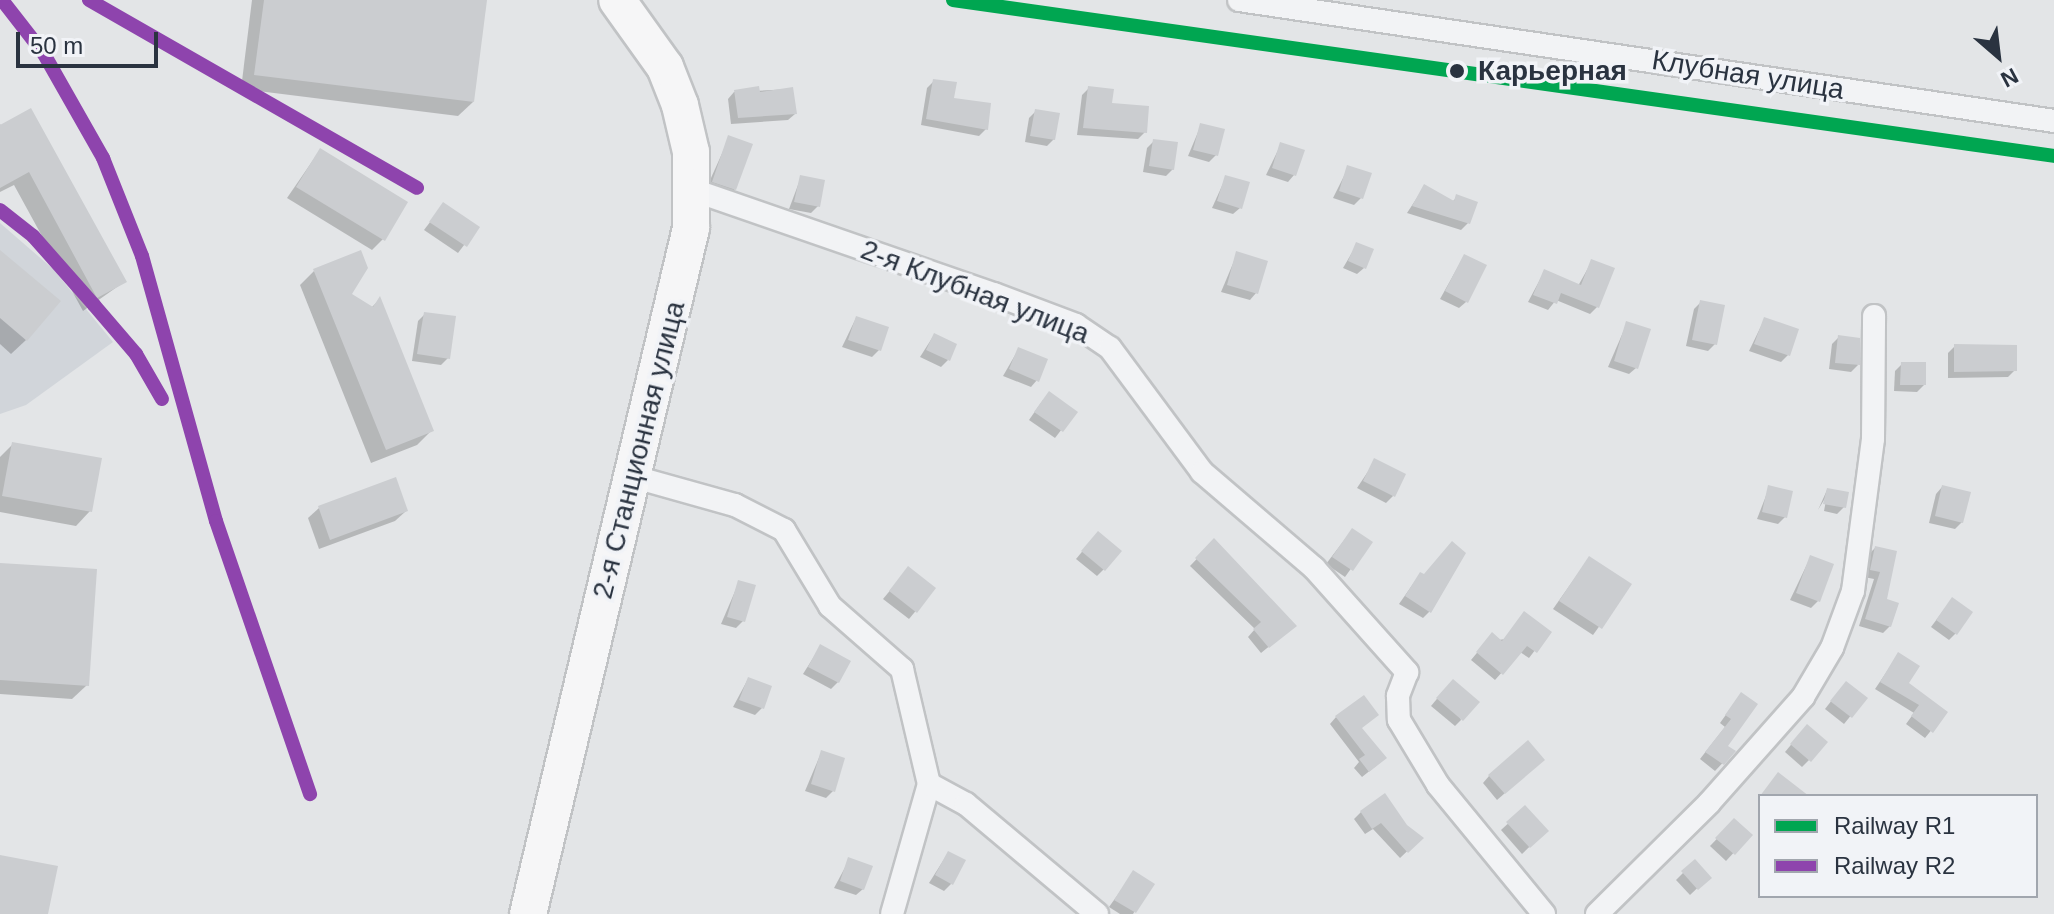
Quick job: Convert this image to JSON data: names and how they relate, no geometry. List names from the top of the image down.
{
  "streets": {
    "main road": ["2-я Станционная улица"],
    "street": ["Клубная улица", "2-я Клубная улица"]
  },
  "crossings": [
    ["2-я Клубная улица", "2-я Станционная улица"]
  ],
  "places": ["Карьерная"],
  "lines": ["rail line R1", "rail line R2"],
  "legend": ["Railway R1", "Railway R2"],
  "scale_bar": "50 m",
  "north": "bottom right"
}
